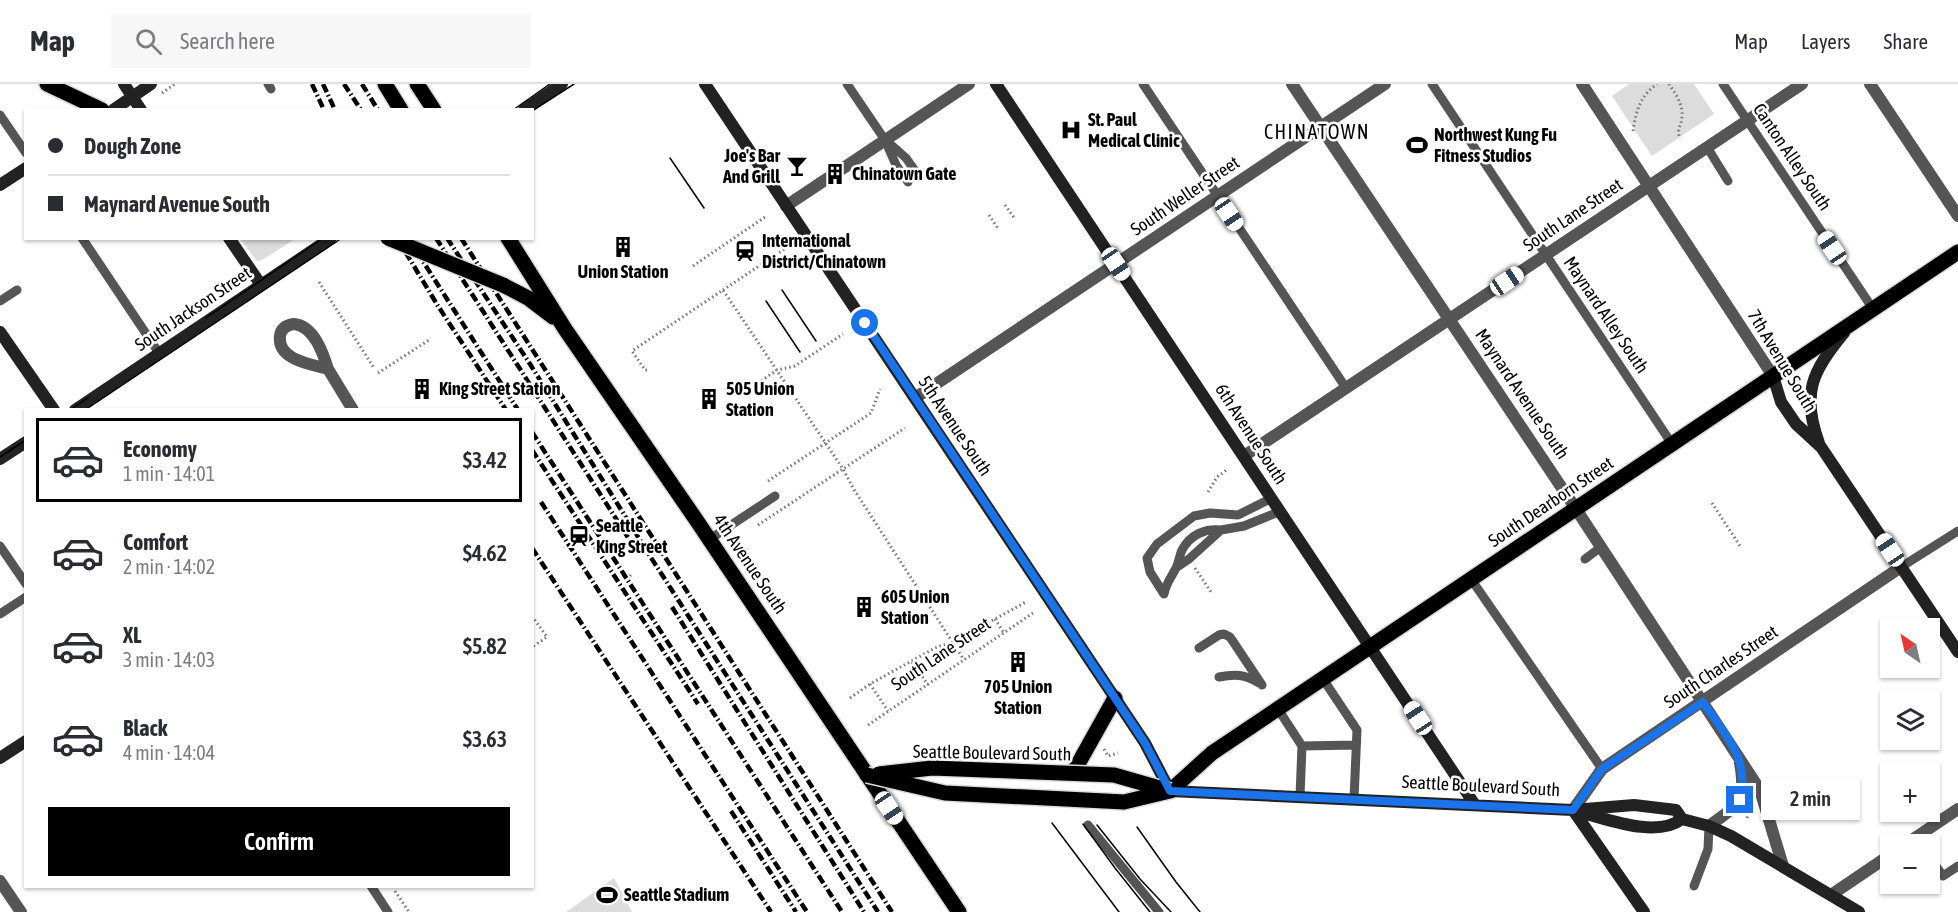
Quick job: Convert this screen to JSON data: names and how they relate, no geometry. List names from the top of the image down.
{
  "streets": {
    "main road": [
      "South Jackson Street",
      "7th Avenue South",
      "5th Avenue South",
      "6th Avenue South",
      "South Dearborn Street",
      "4th Avenue South",
      "Seattle Boulevard South"
    ],
    "street": [
      "South Weller Street",
      "South Lane Street",
      "Maynard Avenue South",
      "South Charles Street"
    ],
    "lane": ["Canton Alley South", "Maynard Alley South"]
  },
  "crossings": [
    ["Canton Alley South", "South Lane Street"],
    ["Canton Alley South", "South Dearborn Street"],
    ["South Weller Street", "Maynard Avenue South"],
    ["South Weller Street", "5th Avenue South"],
    ["South Weller Street", "6th Avenue South"],
    ["South Lane Street", "Maynard Alley South"],
    ["South Lane Street", "7th Avenue South"],
    ["South Lane Street", "Maynard Avenue South"],
    ["South Lane Street", "6th Avenue South"],
    ["Maynard Alley South", "South Dearborn Street"],
    ["7th Avenue South", "South Dearborn Street"],
    ["7th Avenue South", "South Charles Street"],
    ["Maynard Avenue South", "South Dearborn Street"],
    ["Maynard Avenue South", "South Charles Street"],
    ["5th Avenue South", "South Dearborn Street"],
    ["5th Avenue South", "Seattle Boulevard South"],
    ["6th Avenue South", "South Dearborn Street"],
    ["6th Avenue South", "Seattle Boulevard South"],
    ["South Dearborn Street", "Seattle Boulevard South"],
    ["4th Avenue South", "Seattle Boulevard South"],
    ["South Charles Street", "Seattle Boulevard South"]
  ],
  "districts": ["CHINATOWN"],
  "places": {
    "hospital": ["St. Paul Medical Clinic"],
    "sports": ["Northwest Kung Fu Fitness Studios", "Seattle Stadium"],
    "bar": ["Joe's Bar And Grill"],
    "building": [
      "Chinatown Gate",
      "Union Station",
      "King Street Station",
      "505 Union Station",
      "605 Union Station",
      "705 Union Station"
    ],
    "station": ["International District/Chinatown", "Seattle King Street"]
  },
  "north": "top left",
  "page": {
    "header": "Map",
    "search": "Search here",
    "nav": ["Map", "Layers", "Share"],
    "banner": ["Dough Zone", "Maynard Avenue South"],
    "list": [
      {
        "name": "Economy",
        "note": "1 min · 14:01",
        "value": "$3.42"
      },
      {
        "name": "Comfort",
        "note": "2 min · 14:02",
        "value": "$4.62"
      },
      {
        "name": "XL",
        "note": "3 min · 14:03",
        "value": "$5.82"
      },
      {
        "name": "Black",
        "note": "4 min · 14:04",
        "value": "$3.63"
      }
    ],
    "map_buttons": ["+", "−"],
    "bubble": "2 min",
    "buttons": "Confirm"
  }
}
